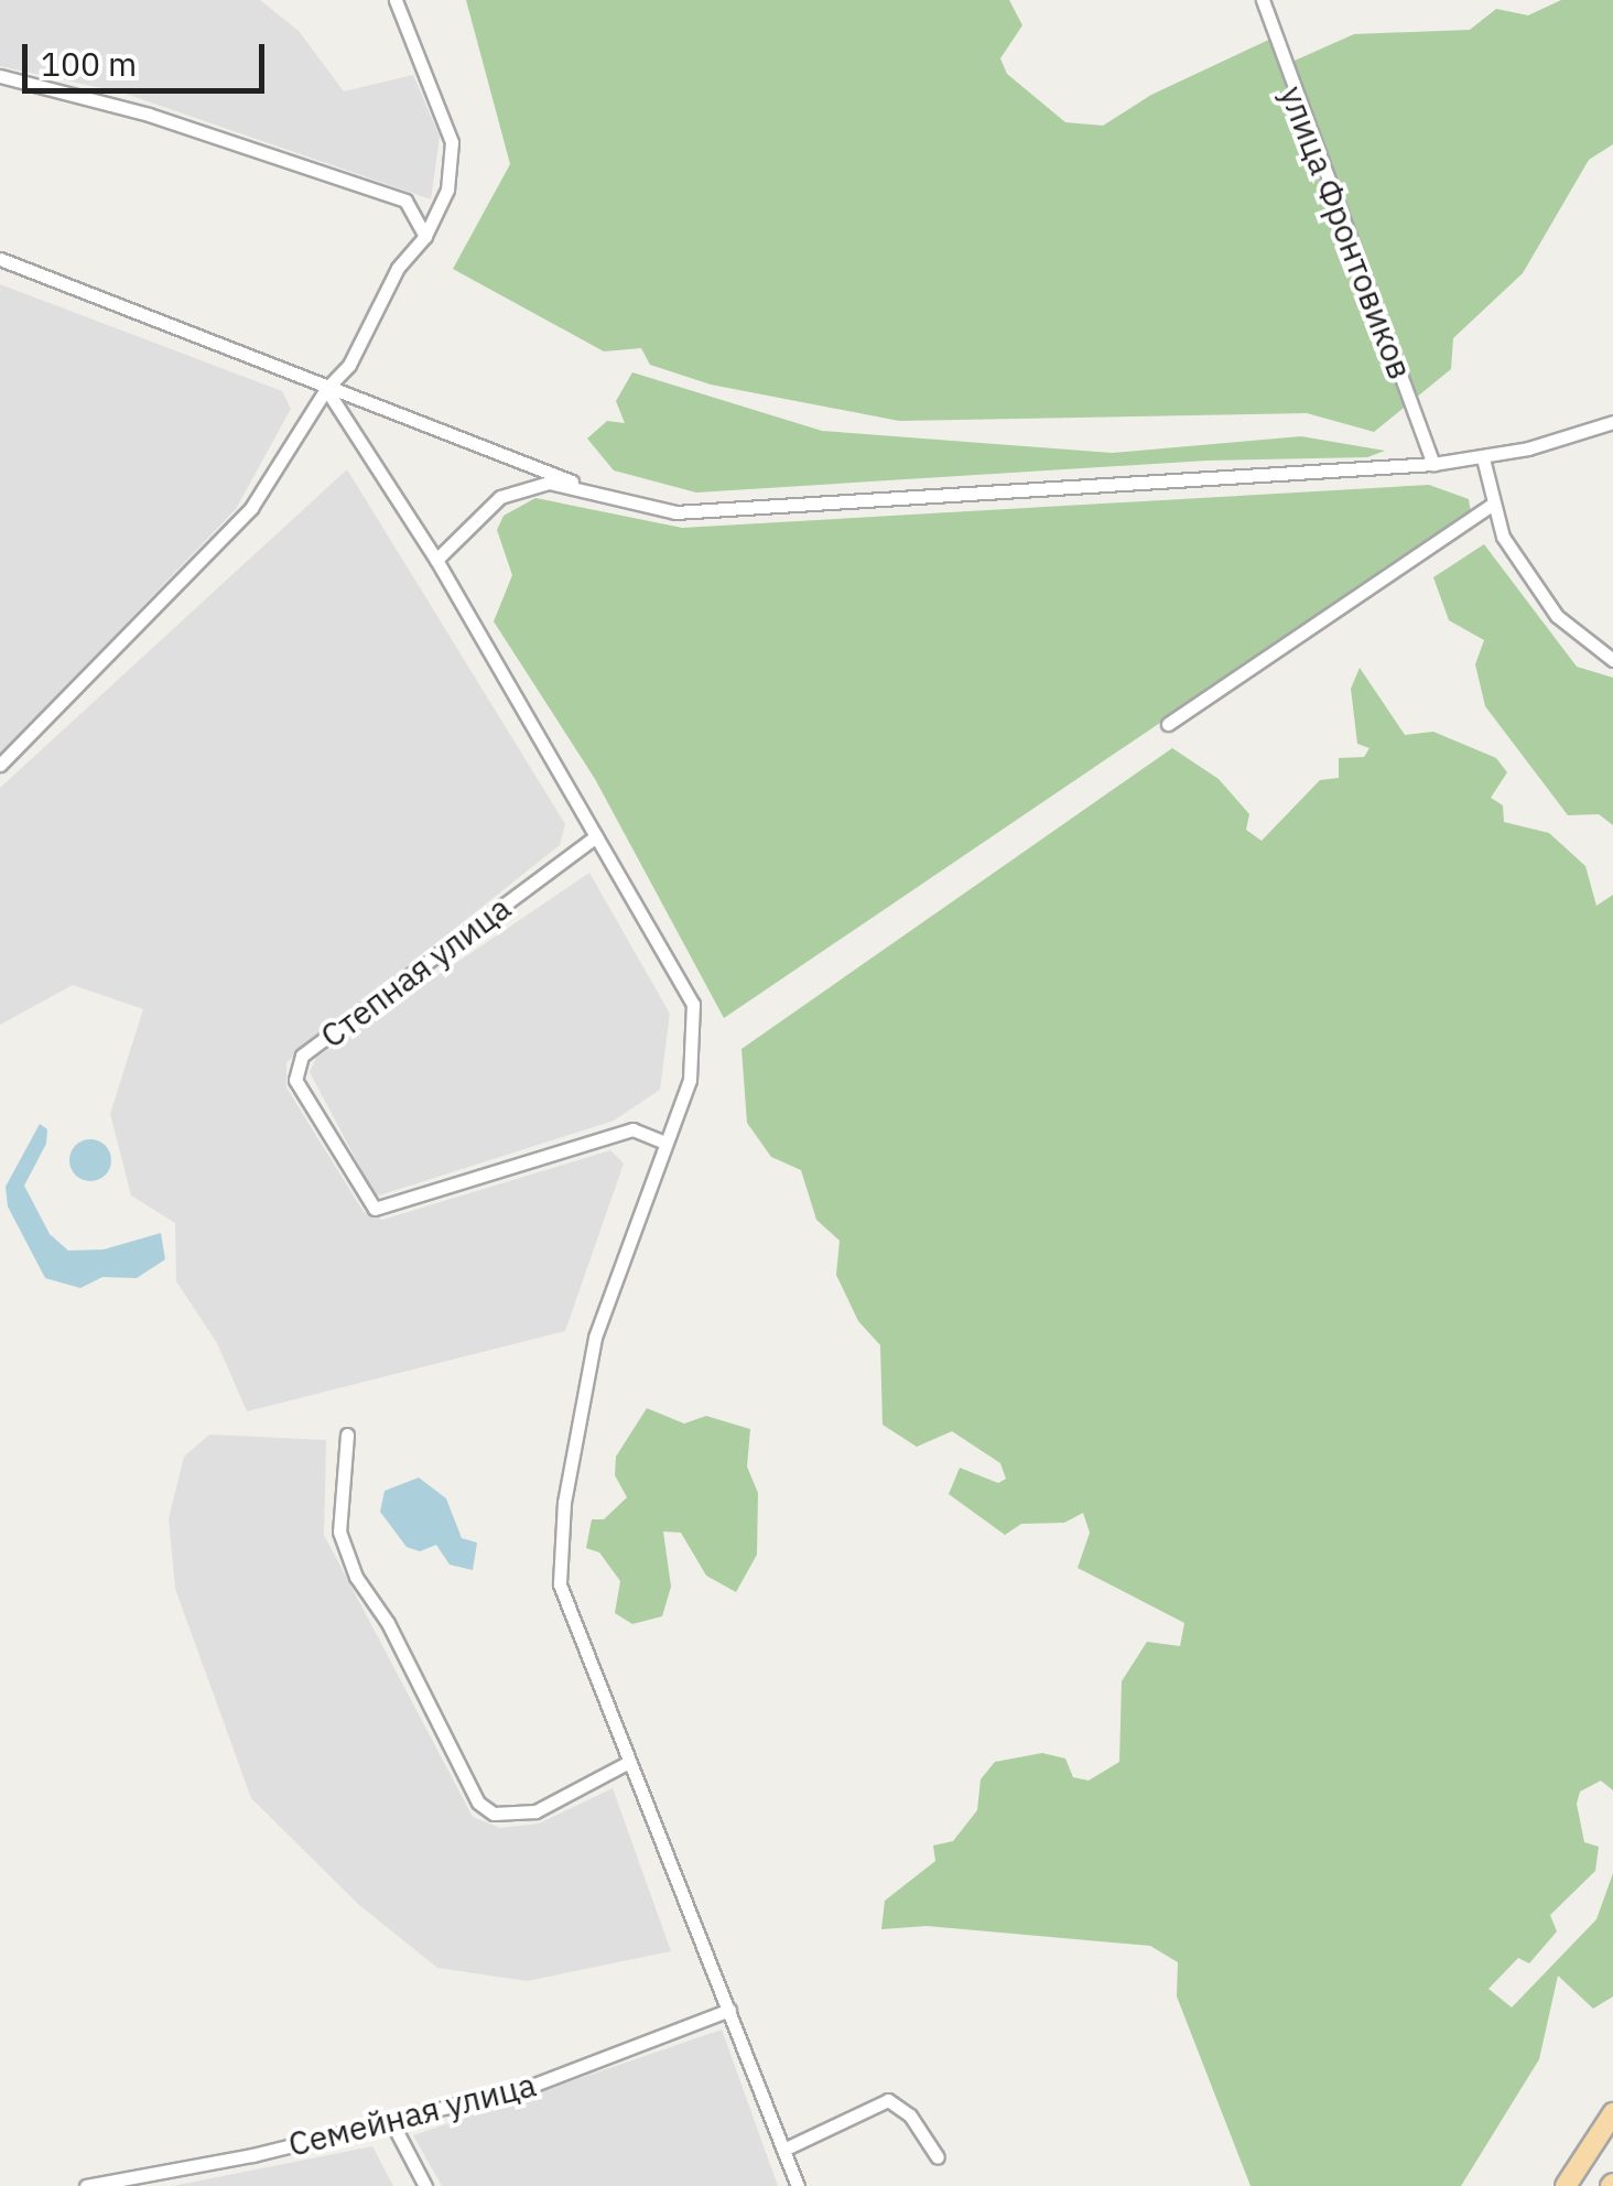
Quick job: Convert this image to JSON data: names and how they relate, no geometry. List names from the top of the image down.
{
  "streets": {
    "street": ["улица Фронтовиков", "Степная улица", "Семейная улица"]
  },
  "scale_bar": "100 m"
}
